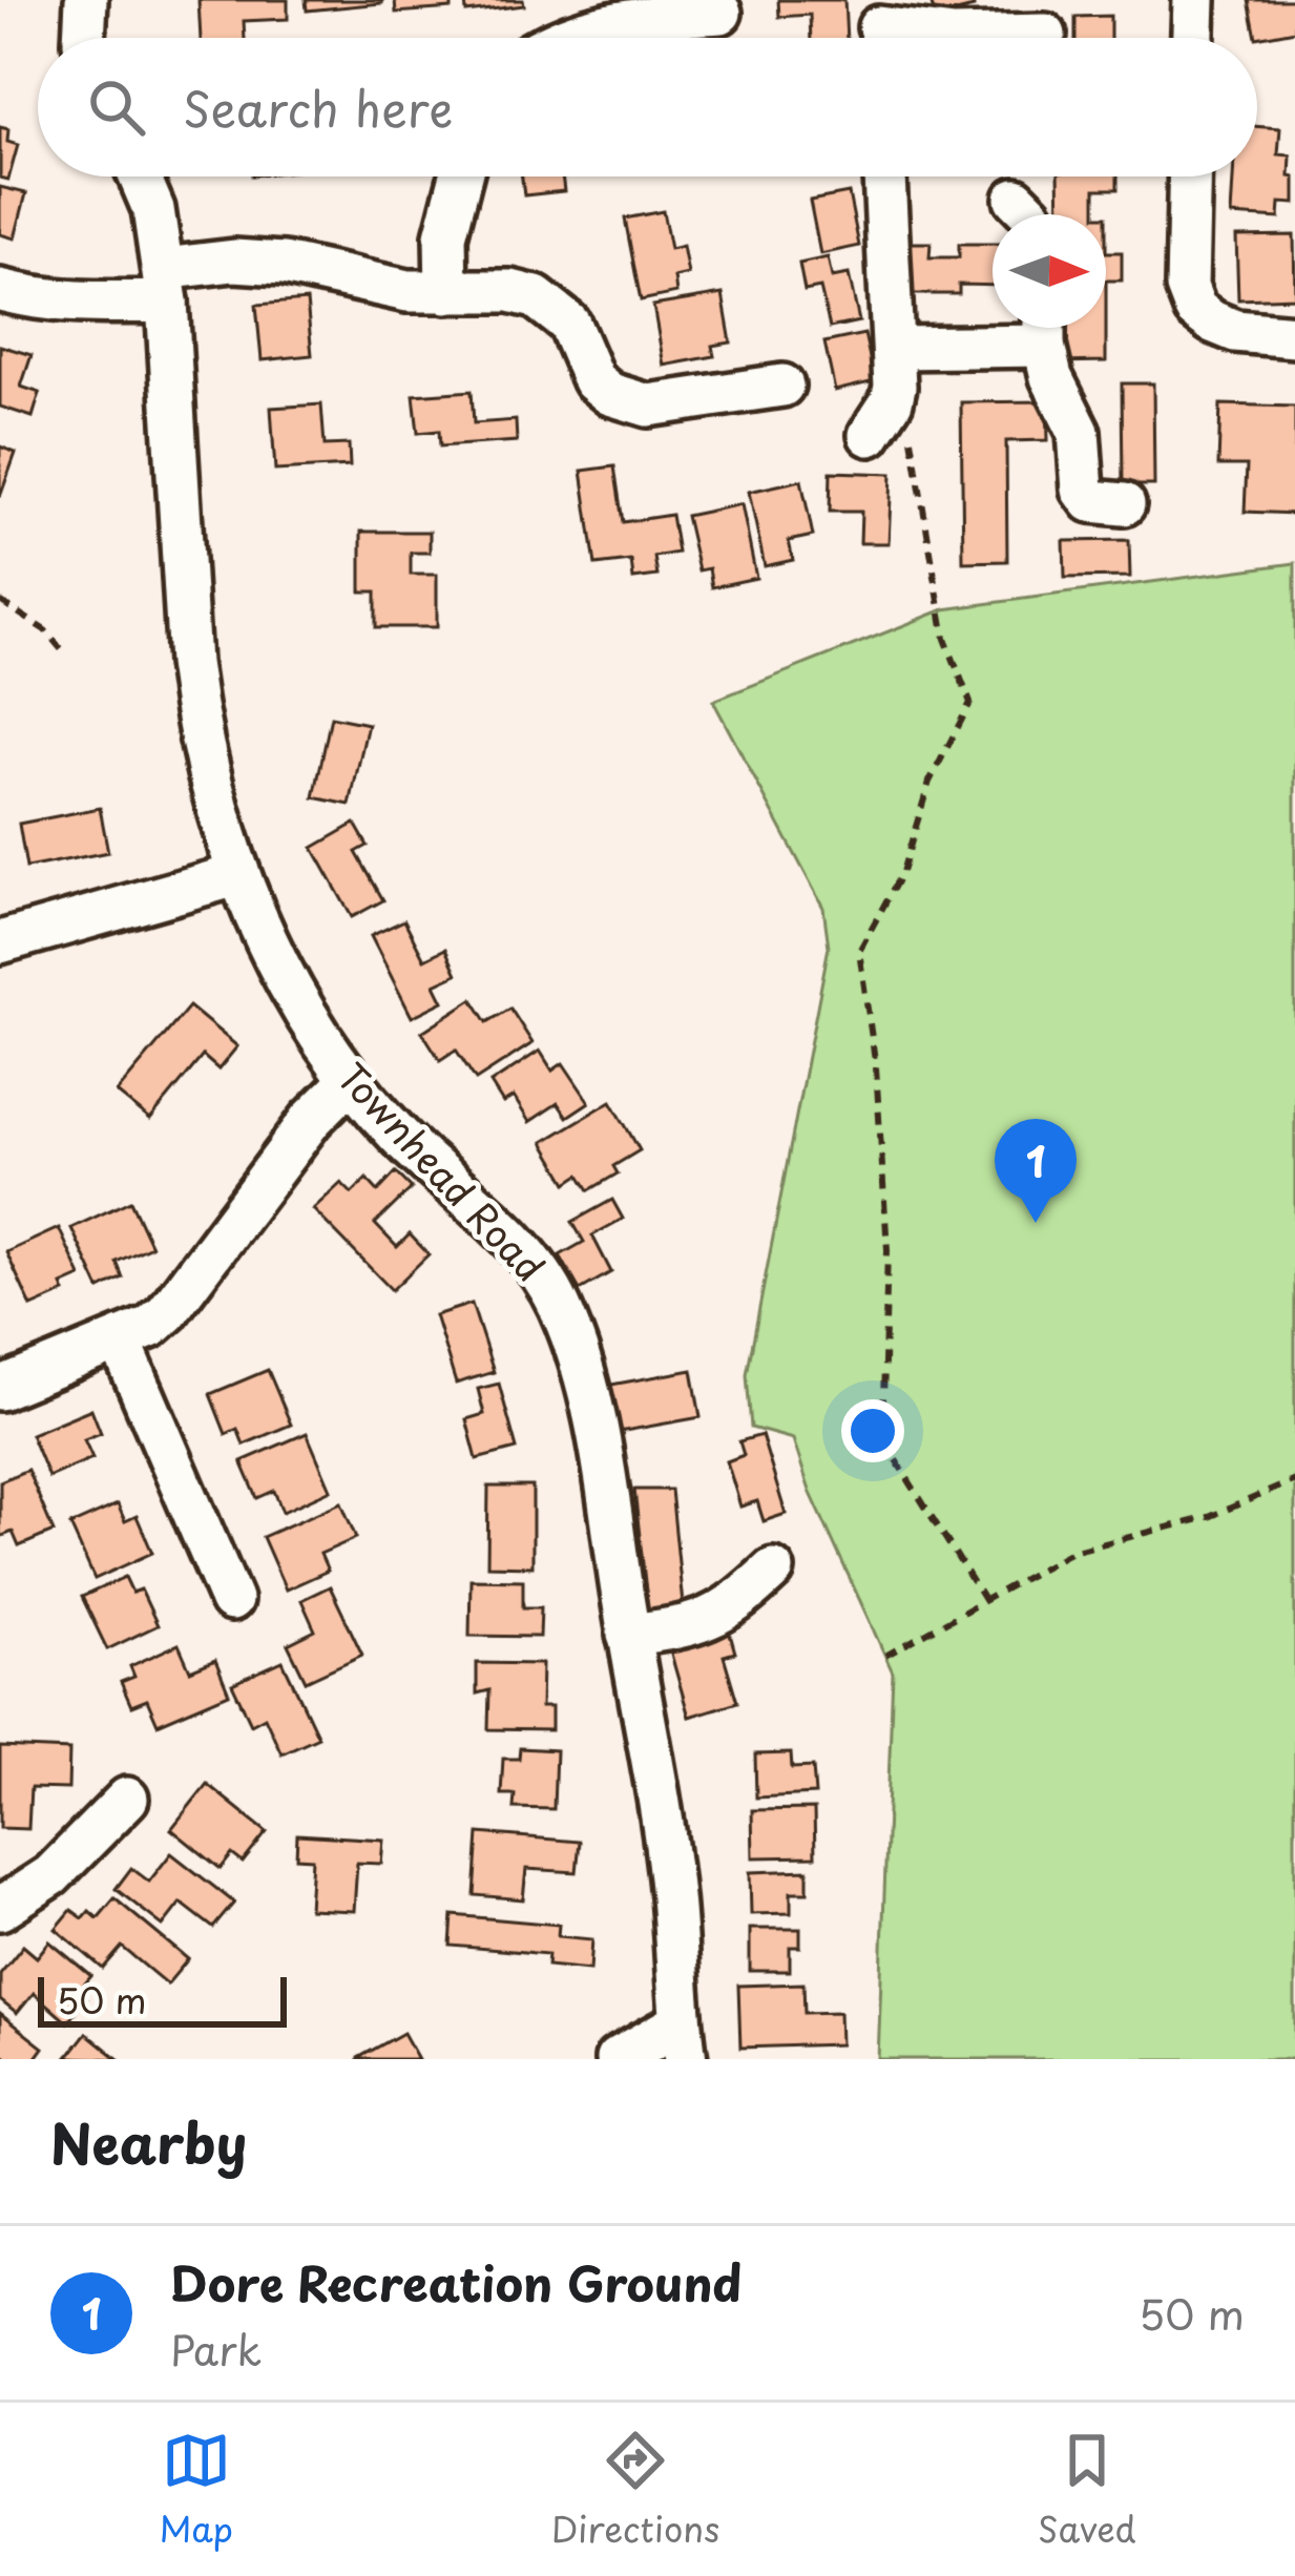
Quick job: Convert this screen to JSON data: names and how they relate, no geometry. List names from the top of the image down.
{
  "streets": {
    "street": ["Townhead Road"]
  },
  "scale_bar": "50 m",
  "north": "right",
  "page": {
    "search": "Search here",
    "pins": "1",
    "scale": "50 m",
    "heading": "Nearby",
    "list": [
      {
        "mark": "1",
        "name": "Dore Recreation Ground",
        "note": "Park",
        "value": "50 m"
      }
    ],
    "nav": ["Map", "Directions", "Saved"]
  }
}
